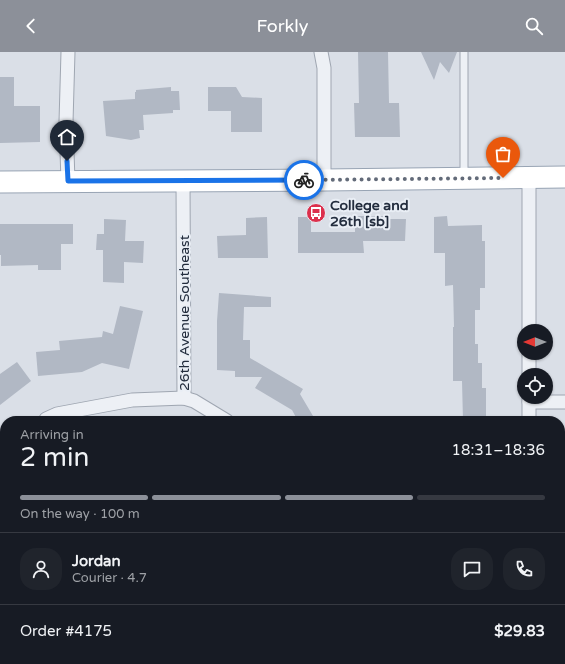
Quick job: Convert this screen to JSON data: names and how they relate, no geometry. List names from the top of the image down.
{
  "streets": {
    "street": ["26th Avenue Southeast"]
  },
  "places": {
    "bus stop": ["College and 26th [sb]"]
  },
  "north": "left",
  "page": {
    "header": "Forkly",
    "heading": ["2 min", "Arriving in", "18:31–18:36"],
    "panel": [
      "Jordan",
      "Courier · 4.7",
      "Order #4175",
      "$29.83"
    ],
    "bar": "On the way · 100 m"
  }
}
